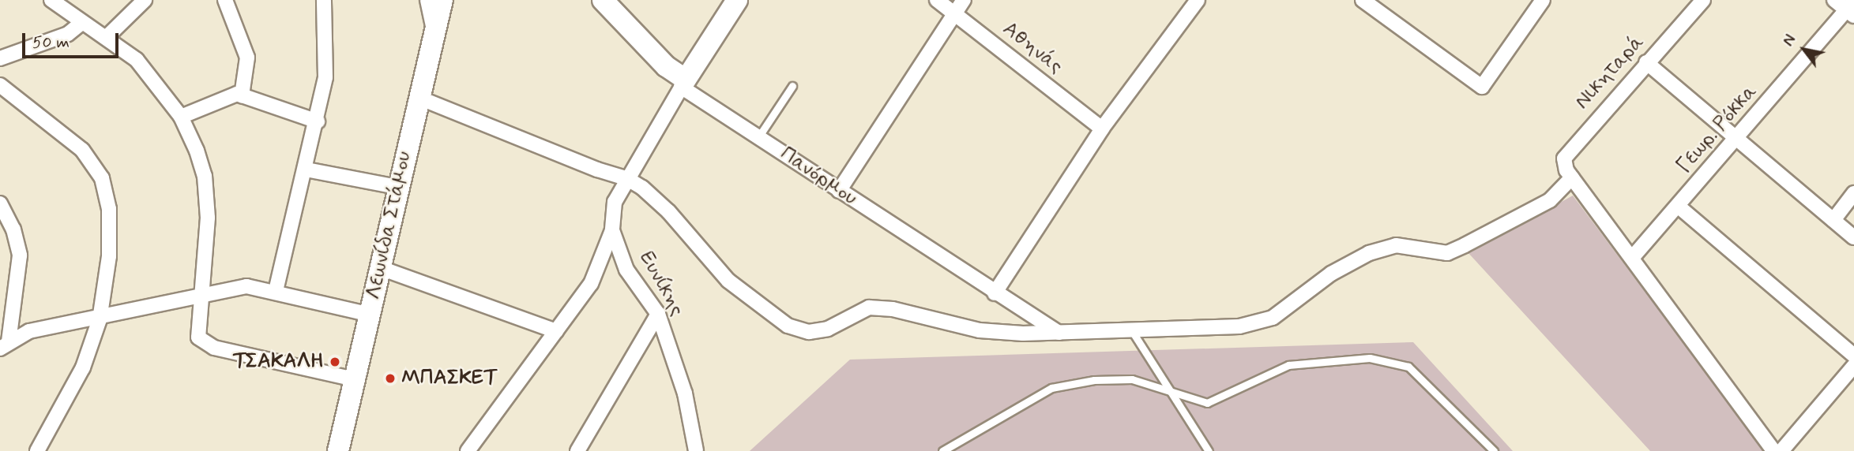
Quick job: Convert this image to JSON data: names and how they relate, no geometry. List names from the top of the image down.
{
  "streets": {
    "main road": ["Πανόρμου", "Λεωνίδα Στάμου"],
    "street": [
      "Αθηνάς",
      "Νικηταρά",
      "Γεωρ. Ρόκκα",
      "Ευνίκης"
    ]
  },
  "crossings": [
    ["Πανόρμου", "Ευνίκης"]
  ],
  "places": ["ΤΣΑΚΑΛΗ", "ΜΠΑΣΚΕΤ"],
  "scale_bar": "50 m",
  "north": "top left"
}
